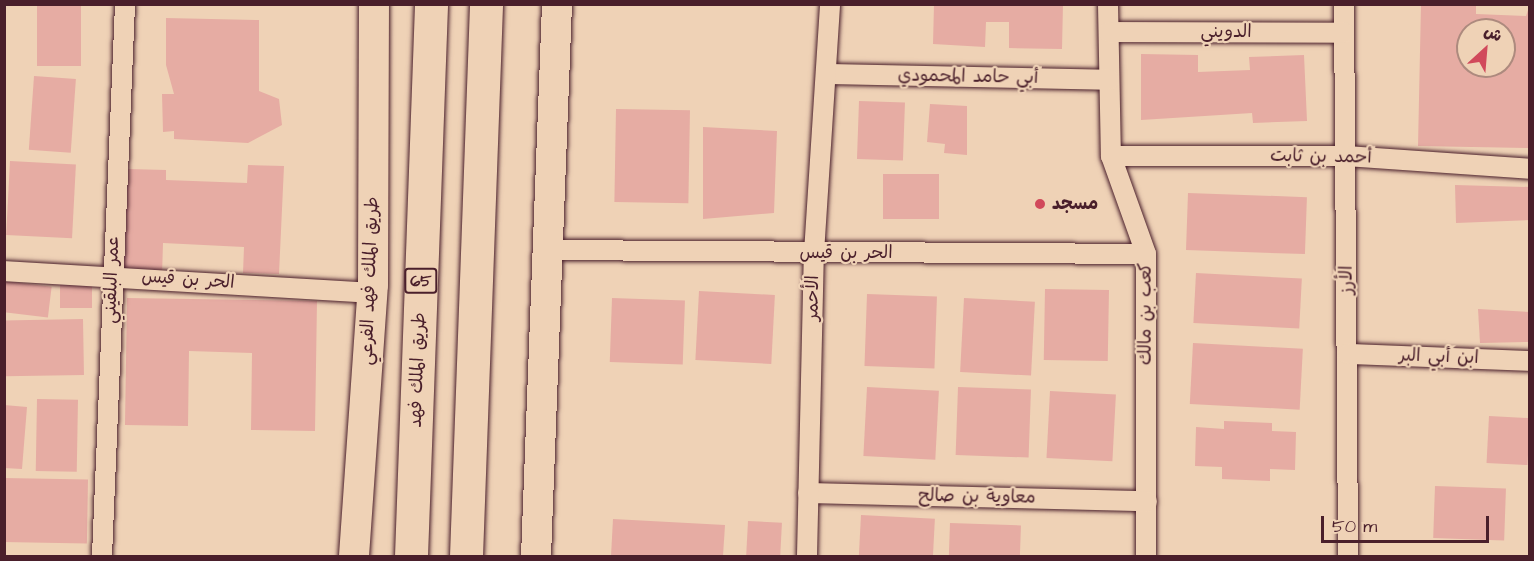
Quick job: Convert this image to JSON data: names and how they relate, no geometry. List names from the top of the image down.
{
  "streets": {
    "highway": ["65", "طريق الملك فهد"],
    "main road": ["طريق الملك فهد الفرعي"],
    "street": [
      "الدويني",
      "أبي حامد المحمودي",
      "أحمد بن ثابت",
      "الحر بن قيس",
      "عمر البلقيني",
      "الأرز",
      "الأحمر",
      "كعب بن مالك",
      "ابن أبي البر",
      "معاوية بن صالح"
    ]
  },
  "crossings": [
    ["الدويني", "الأرز"],
    ["الدويني", "كعب بن مالك"],
    ["أبي حامد المحمودي", "الأحمر"],
    ["أبي حامد المحمودي", "كعب بن مالك"],
    ["أحمد بن ثابت", "الأرز"],
    ["أحمد بن ثابت", "كعب بن مالك"],
    ["الحر بن قيس", "عمر البلقيني"],
    ["الحر بن قيس", "طريق الملك فهد الفرعي"],
    ["الحر بن قيس", "الأحمر"],
    ["الحر بن قيس", "كعب بن مالك"],
    ["الأرز", "ابن أبي البر"],
    ["الأحمر", "معاوية بن صالح"],
    ["كعب بن مالك", "معاوية بن صالح"]
  ],
  "places": ["مسجد"],
  "scale_bar": "50 m",
  "north": "top right"
}
